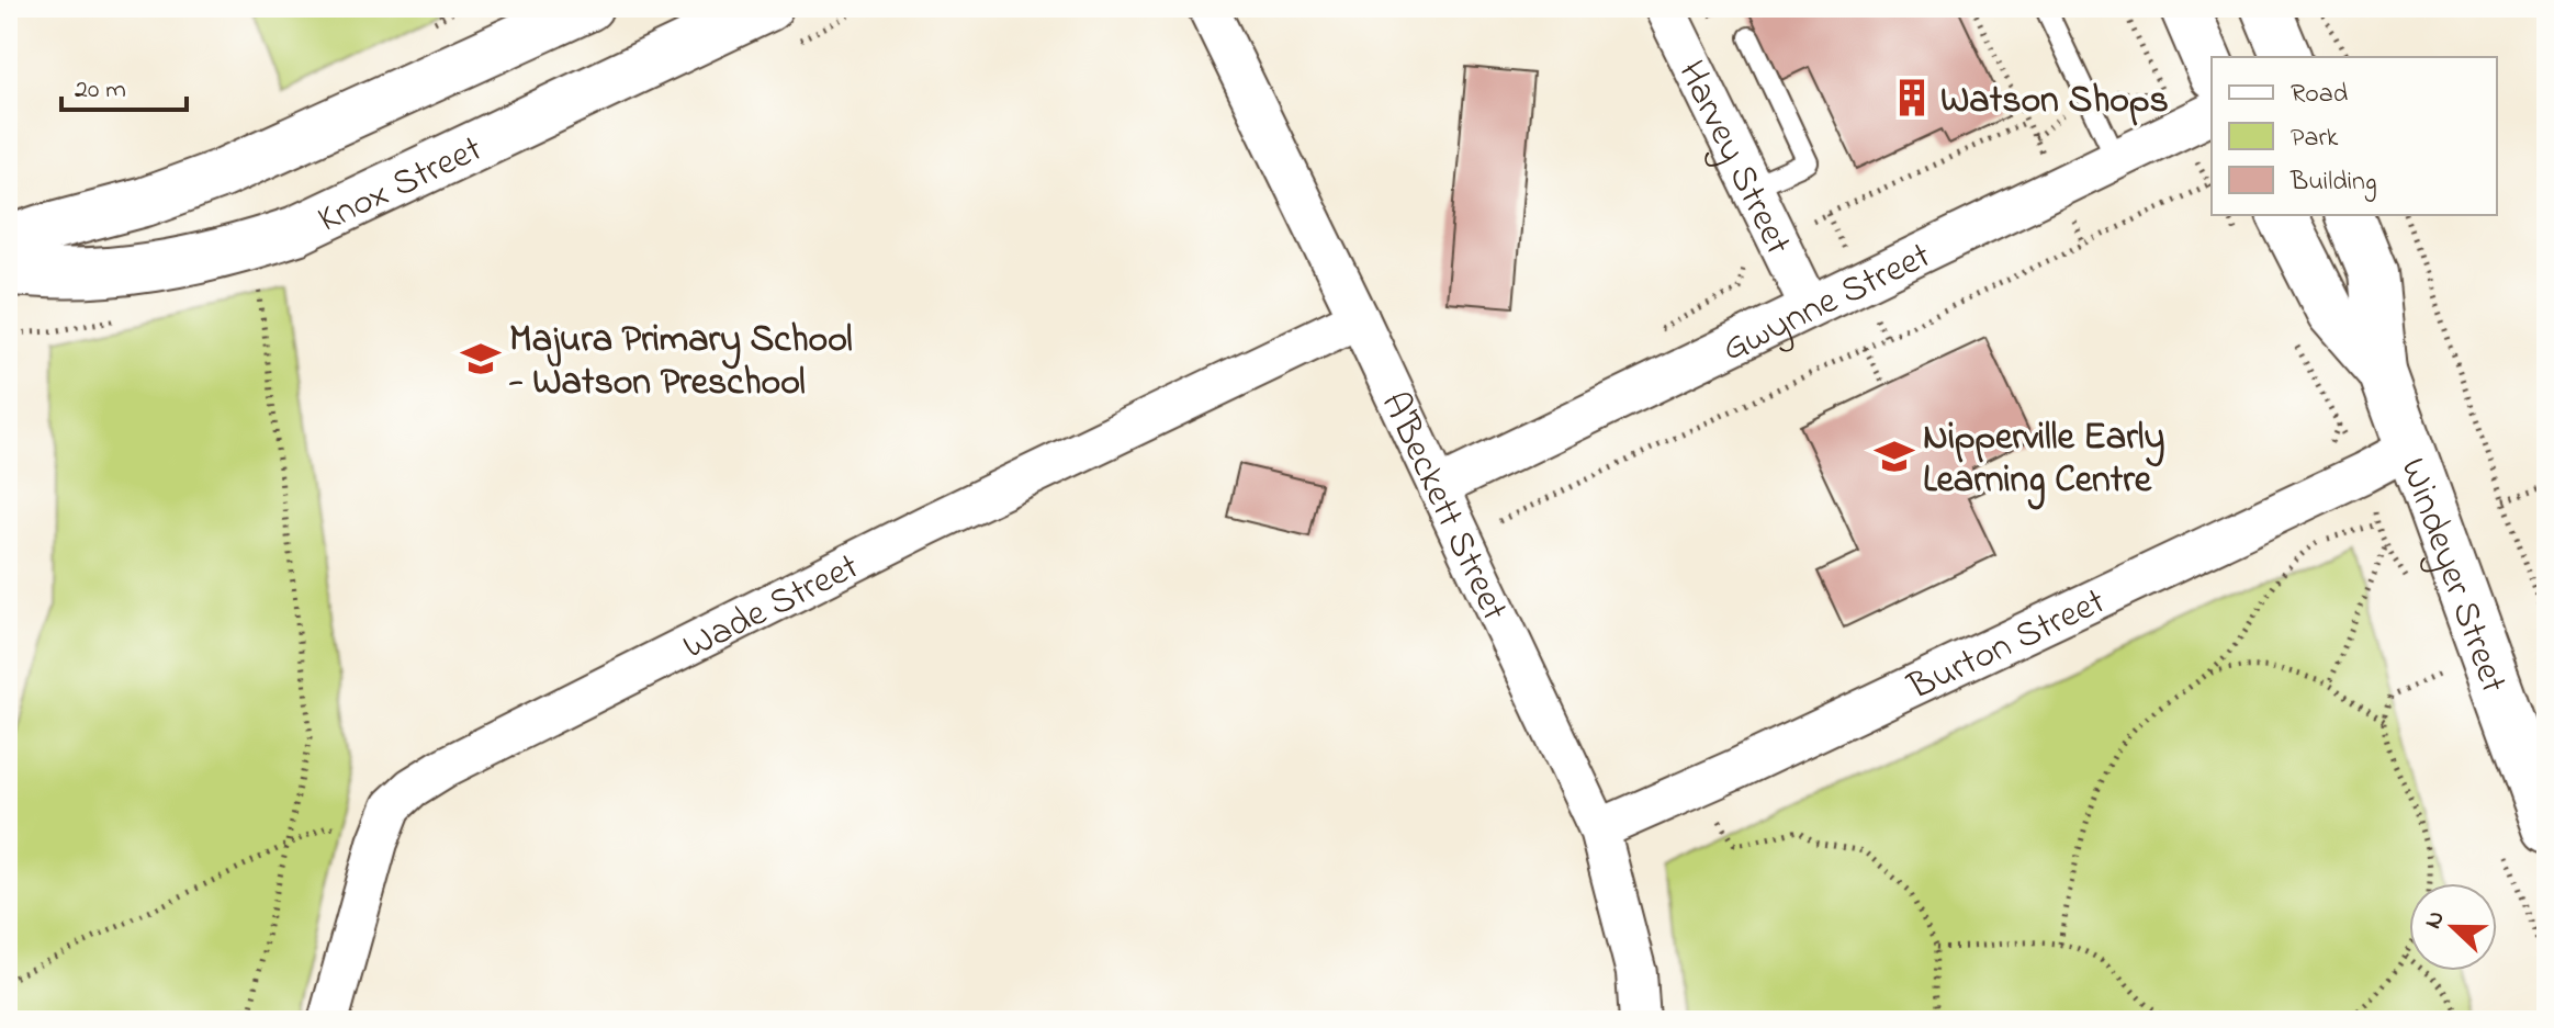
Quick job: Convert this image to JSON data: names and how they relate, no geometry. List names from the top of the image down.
{
  "streets": {
    "street": [
      "Harvey Street",
      "Knox Street",
      "Gwynne Street",
      "A'Beckett Street",
      "Windeyer Street",
      "Wade Street",
      "Burton Street"
    ]
  },
  "crossings": [
    ["Harvey Street", "Gwynne Street"],
    ["Gwynne Street", "A'Beckett Street"],
    ["A'Beckett Street", "Wade Street"],
    ["A'Beckett Street", "Burton Street"],
    ["Windeyer Street", "Burton Street"]
  ],
  "places": {
    "building": ["Watson Shops"],
    "school or university": ["Majura Primary School - Watson Preschool", "Nipperville Early Learning Centre"]
  },
  "legend": ["Road", "Park", "Building"],
  "scale_bar": "20 m",
  "north": "left"
}
